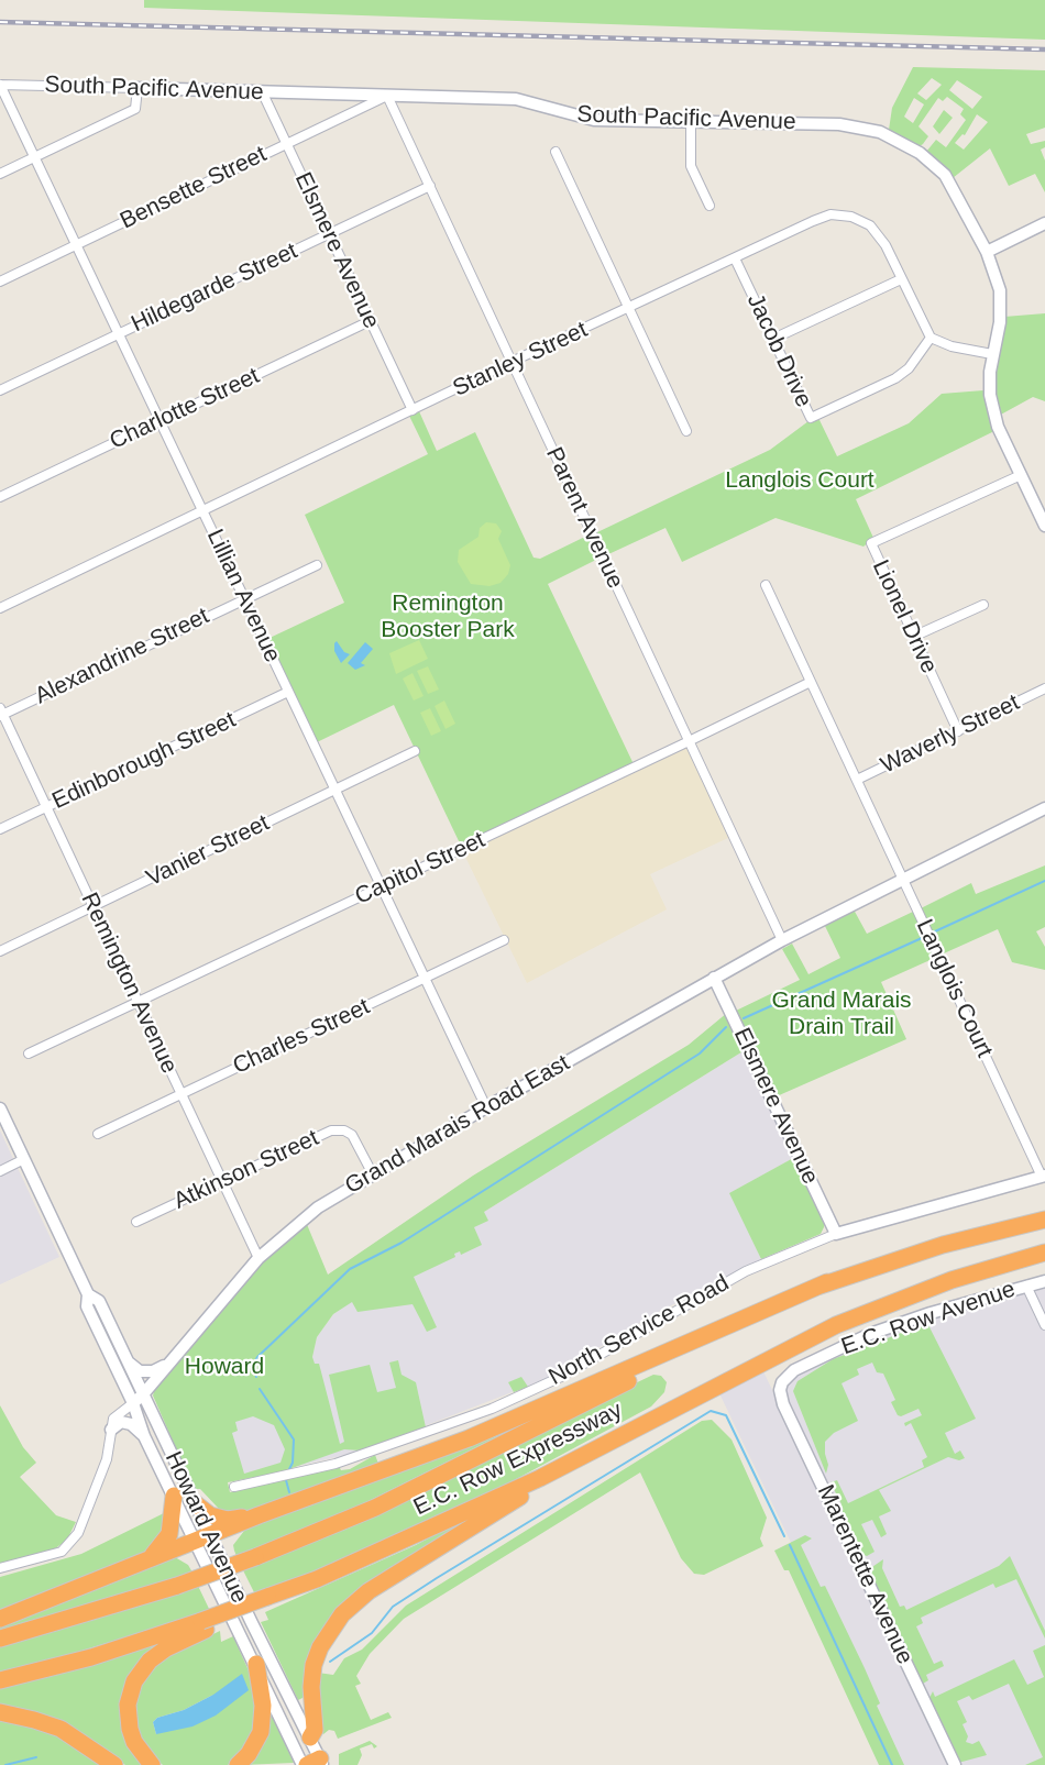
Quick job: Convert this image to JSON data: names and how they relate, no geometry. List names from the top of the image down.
{
  "streets": {
    "highway": ["E.C. Row Expressway"],
    "street": [
      "South Pacific Avenue",
      "Bensette Street",
      "Elsmere Avenue",
      "Hildegarde Street",
      "Jacob Drive",
      "Stanley Street",
      "Charlotte Street",
      "Parent Avenue",
      "Lillian Avenue",
      "Lionel Drive",
      "Alexandrine Street",
      "Waverly Street",
      "Edinborough Street",
      "Vanier Street",
      "Capitol Street",
      "Remington Avenue",
      "Langlois Court",
      "Charles Street",
      "Grand Marais Road East",
      "Atkinson Street",
      "E.C. Row Avenue",
      "North Service Road",
      "Howard Avenue",
      "Marentette Avenue"
    ]
  },
  "crossings": [
    ["South Pacific Avenue", "Bensette Street"],
    ["South Pacific Avenue", "Elsmere Avenue"],
    ["South Pacific Avenue", "Parent Avenue"],
    ["South Pacific Avenue", "Lillian Avenue"],
    ["South Pacific Avenue", "Lionel Drive"],
    ["Bensette Street", "Elsmere Avenue"],
    ["Bensette Street", "Parent Avenue"],
    ["Bensette Street", "Lillian Avenue"],
    ["Elsmere Avenue", "Hildegarde Street"],
    ["Elsmere Avenue", "Stanley Street"],
    ["Elsmere Avenue", "Charlotte Street"],
    ["Elsmere Avenue", "Grand Marais Road East"],
    ["Elsmere Avenue", "North Service Road"],
    ["Hildegarde Street", "Parent Avenue"],
    ["Hildegarde Street", "Lillian Avenue"],
    ["Jacob Drive", "Stanley Street"],
    ["Stanley Street", "Parent Avenue"],
    ["Stanley Street", "Lillian Avenue"],
    ["Charlotte Street", "Lillian Avenue"],
    ["Parent Avenue", "Capitol Street"],
    ["Parent Avenue", "Grand Marais Road East"],
    ["Lillian Avenue", "Alexandrine Street"],
    ["Lillian Avenue", "Edinborough Street"],
    ["Lillian Avenue", "Vanier Street"],
    ["Lillian Avenue", "Capitol Street"],
    ["Lillian Avenue", "Charles Street"],
    ["Lillian Avenue", "Grand Marais Road East"],
    ["Lionel Drive", "Waverly Street"],
    ["Alexandrine Street", "Remington Avenue"],
    ["Waverly Street", "Langlois Court"],
    ["Edinborough Street", "Remington Avenue"],
    ["Vanier Street", "Remington Avenue"],
    ["Capitol Street", "Remington Avenue"],
    ["Capitol Street", "Langlois Court"],
    ["Remington Avenue", "Charles Street"],
    ["Remington Avenue", "Grand Marais Road East"],
    ["Remington Avenue", "Atkinson Street"],
    ["Langlois Court", "Grand Marais Road East"],
    ["Langlois Court", "North Service Road"],
    ["Grand Marais Road East", "Atkinson Street"],
    ["Grand Marais Road East", "Howard Avenue"],
    ["E.C. Row Avenue", "Marentette Avenue"]
  ],
  "parks": [
    "Langlois Court",
    "Remington Booster Park",
    "Grand Marais Drain Trail",
    "Howard"
  ]
}
